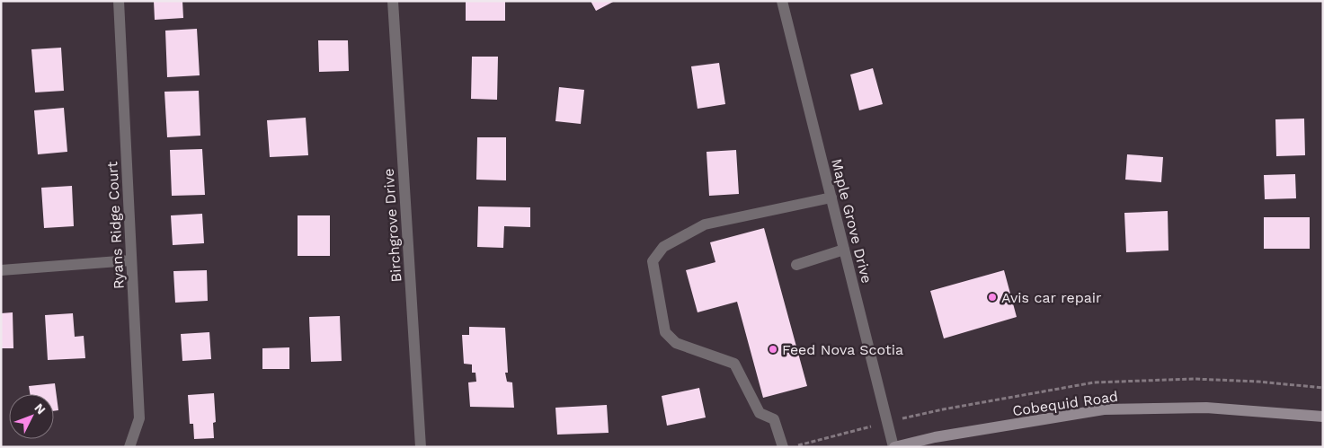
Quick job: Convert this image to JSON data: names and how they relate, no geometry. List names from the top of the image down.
{
  "streets": {
    "main road": ["Cobequid Road"],
    "street": ["Maple Grove Drive", "Ryans Ridge Court", "Birchgrove Drive"]
  },
  "crossings": [
    ["Maple Grove Drive", "Cobequid Road"]
  ],
  "places": ["Avis car repair", "Feed Nova Scotia"],
  "north": "top right"
}
